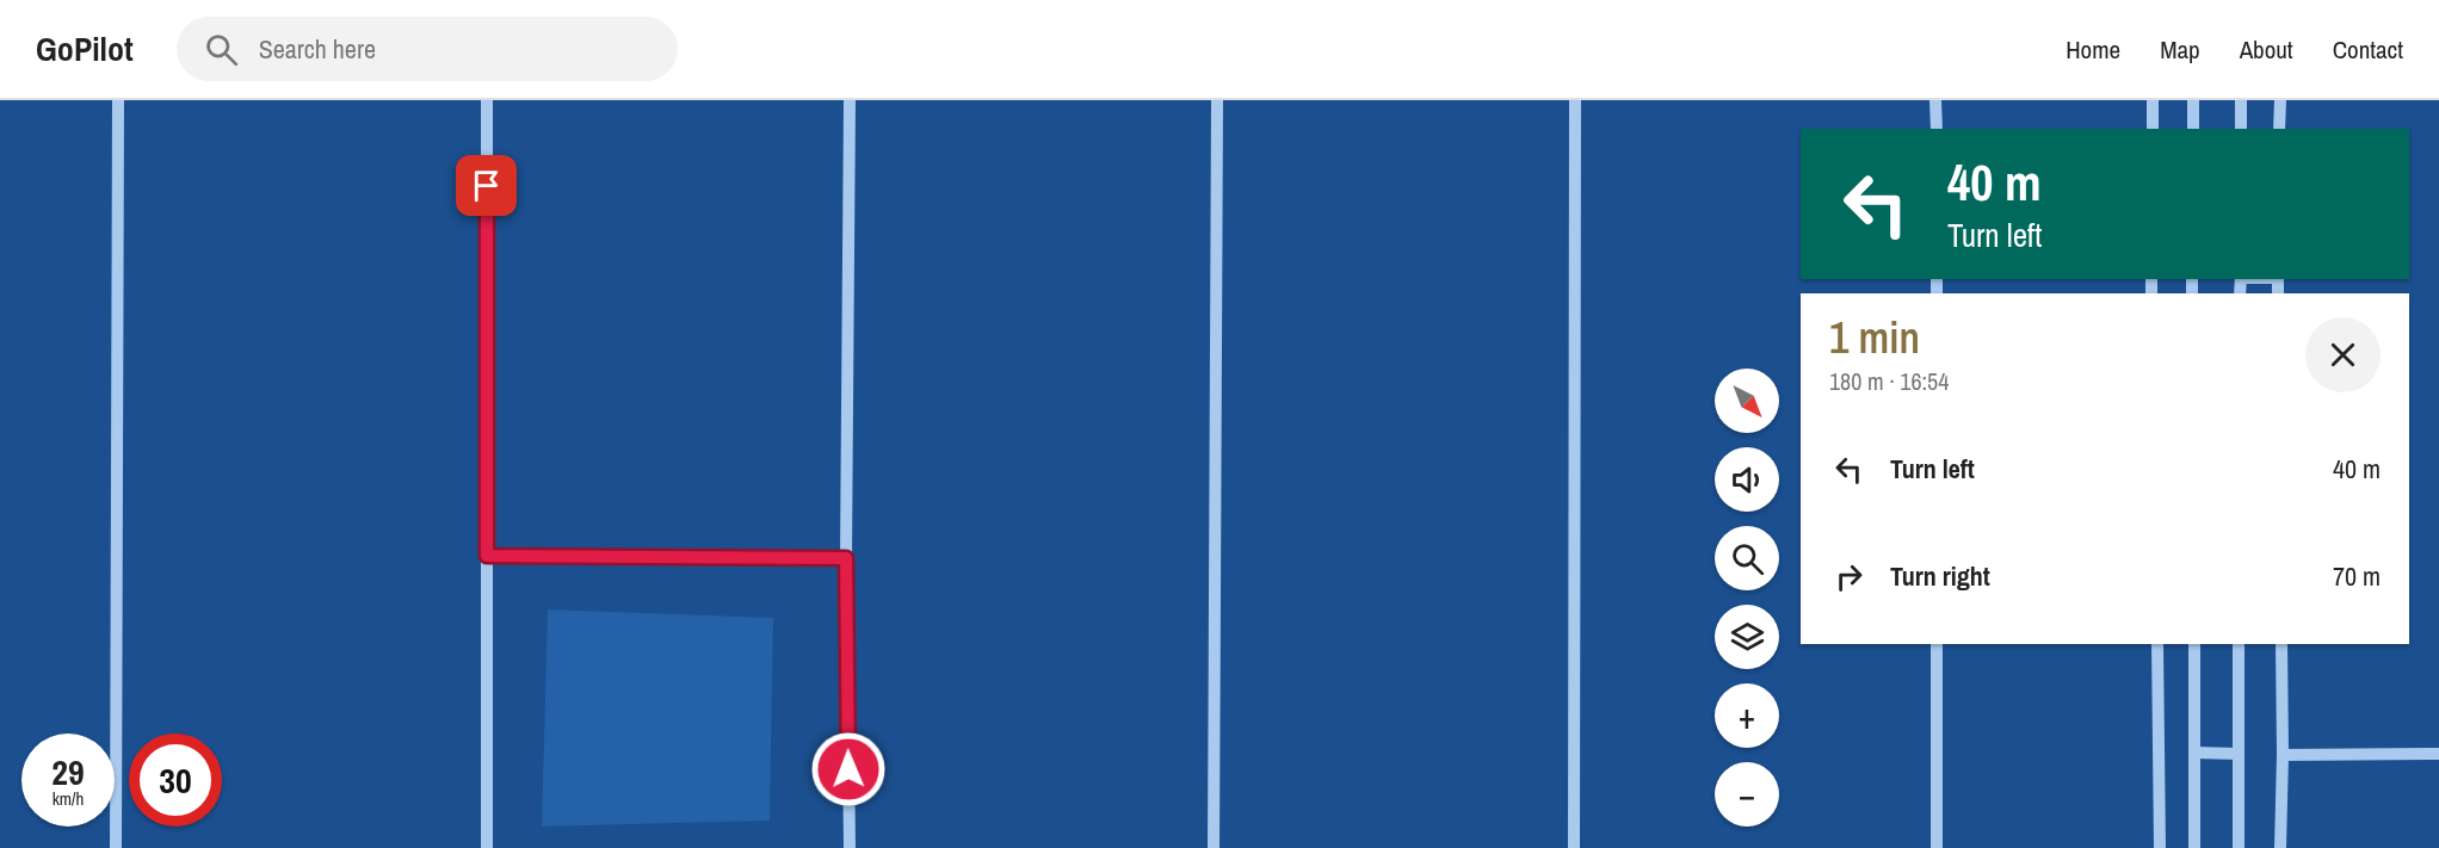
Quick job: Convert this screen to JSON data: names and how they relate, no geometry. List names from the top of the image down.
{
  "north": "bottom right",
  "page": {
    "header": "GoPilot",
    "search": "Search here",
    "nav": [
      "Home",
      "Map",
      "About",
      "Contact"
    ],
    "turn": ["40 m", "Turn left"],
    "heading": ["1 min", "180 m · 16:54"],
    "map_buttons": ["+", "−"],
    "list": [
      {
        "name": "Turn left",
        "value": "40 m"
      },
      {
        "name": "Turn right",
        "value": "70 m"
      }
    ],
    "speed": "29 km/h",
    "limit": "30"
  }
}
